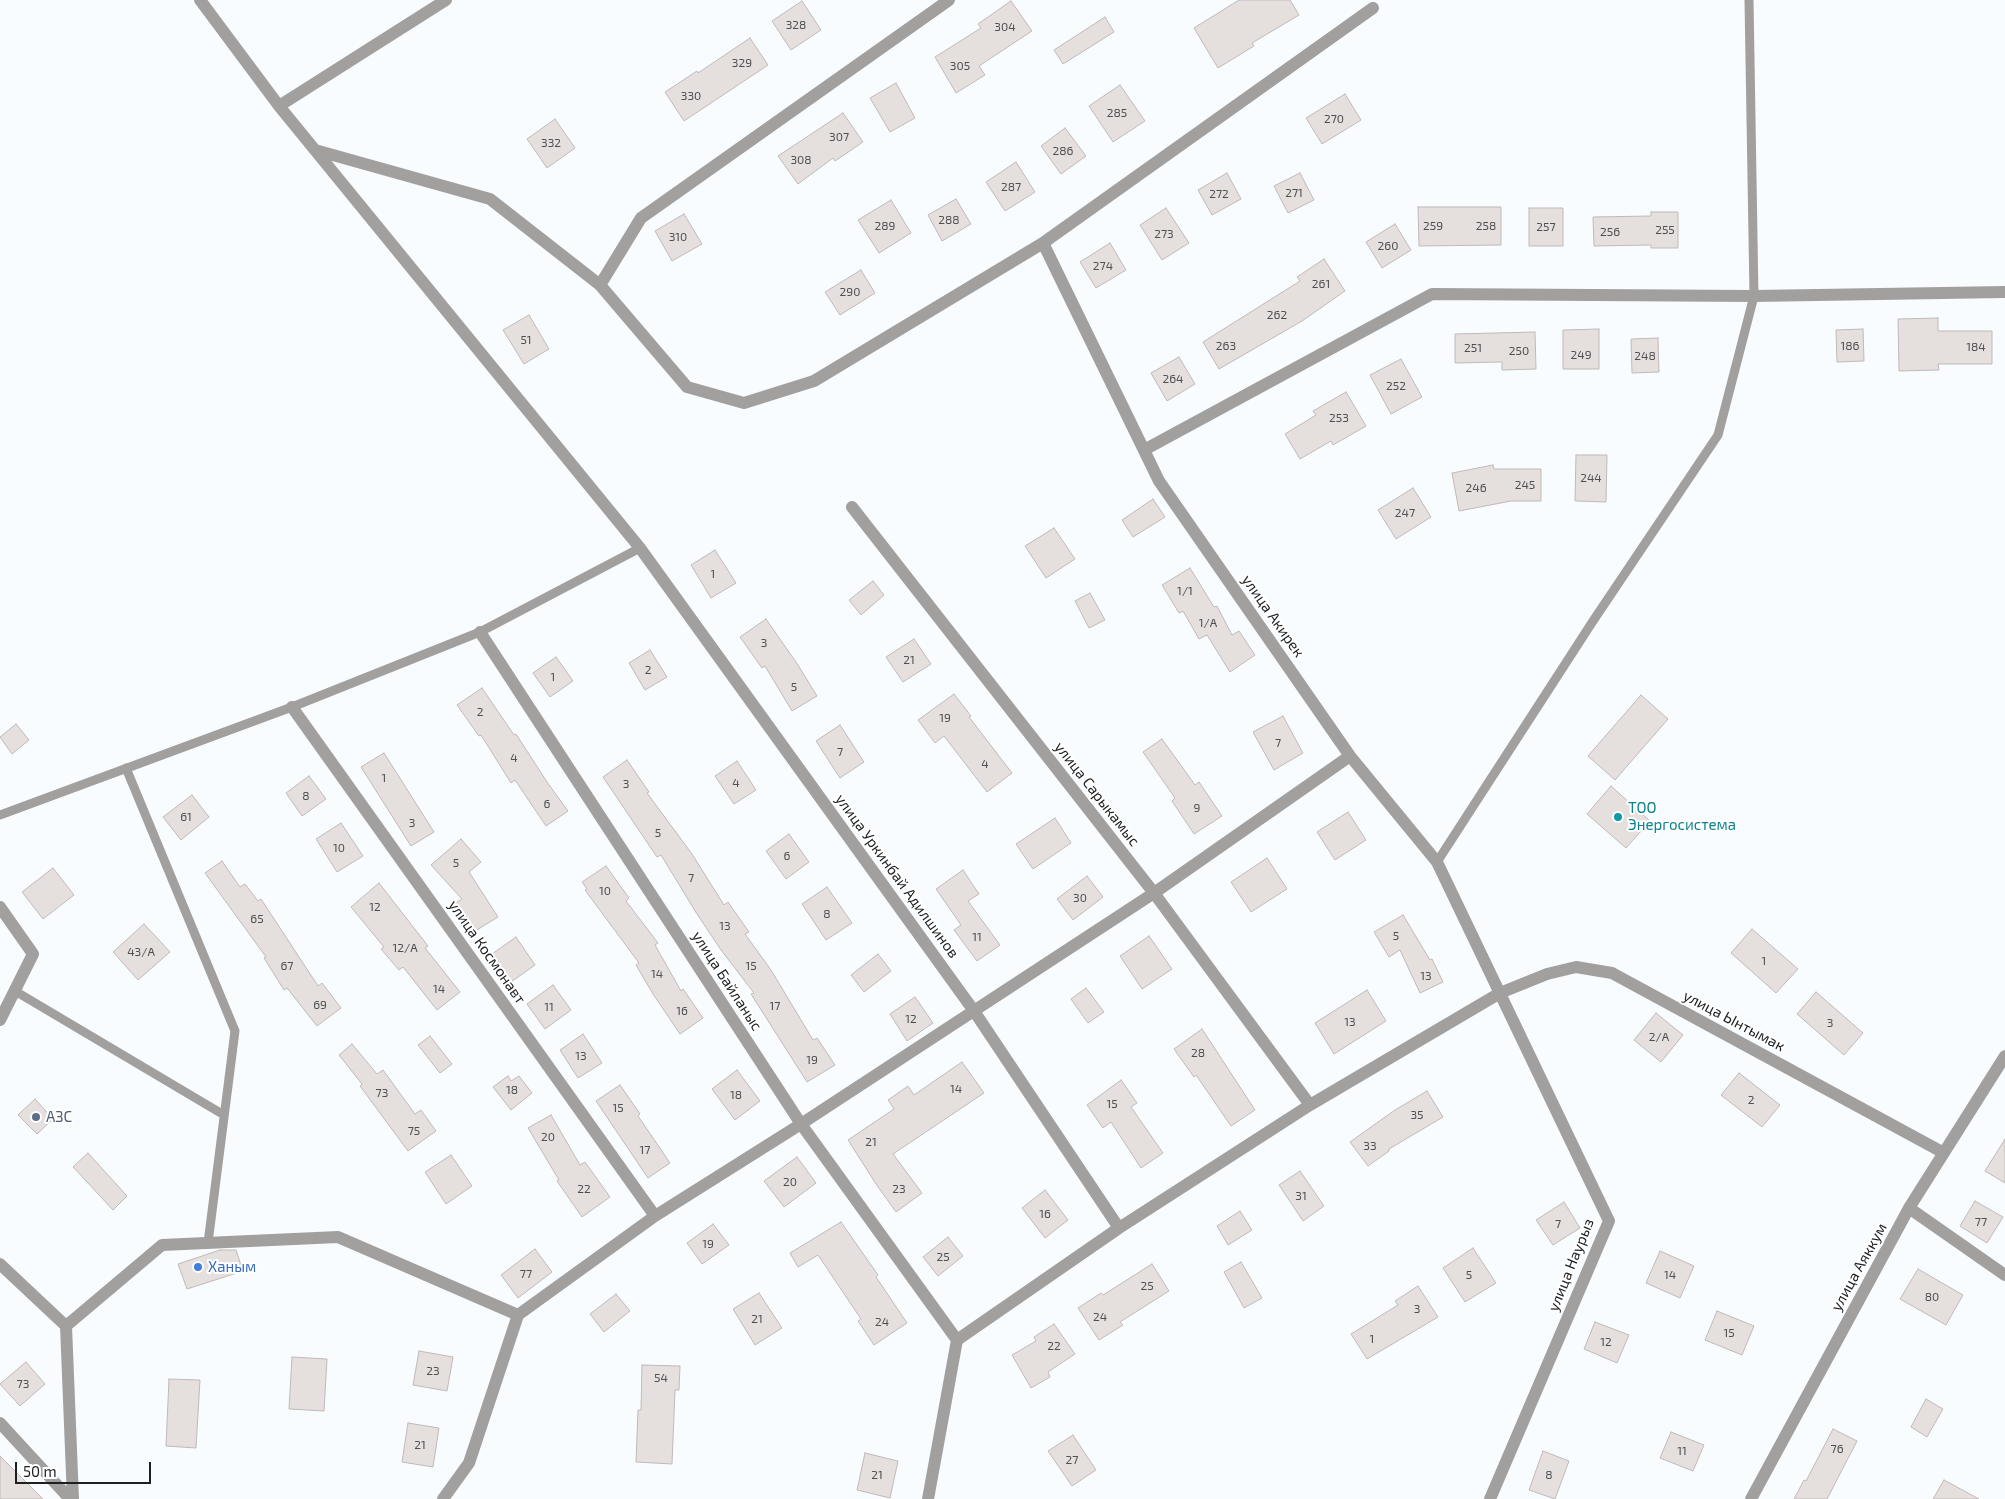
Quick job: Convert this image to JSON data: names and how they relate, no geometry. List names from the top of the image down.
{
  "streets": {
    "street": [
      "улица Акирек",
      "улица Сарыкамыс",
      "улица Уркинбай Адилшинов",
      "улица Космонавт",
      "улица Байланыс",
      "улица Ынтымак",
      "улица Наурыз",
      "улица Аяккум"
    ]
  },
  "crossings": [
    ["улица Акирек", "улица Ынтымак"],
    ["улица Акирек", "улица Наурыз"],
    ["улица Сарыкамыс", "улица Ынтымак"],
    ["улица Уркинбай Адилшинов", "улица Ынтымак"],
    ["улица Байланыс", "улица Ынтымак"],
    ["улица Ынтымак", "улица Наурыз"],
    ["улица Ынтымак", "улица Аяккум"]
  ],
  "places": ["ТОО Энергосистема", "АЗС", "Ханым"],
  "house_numbers": [
    "328",
    "304",
    "329",
    "305",
    "330",
    "285",
    "270",
    "307",
    "332",
    "286",
    "308",
    "287",
    "271",
    "272",
    "288",
    "289",
    "259",
    "258",
    "257",
    "255",
    "256",
    "273",
    "310",
    "260",
    "274",
    "261",
    "290",
    "262",
    "51",
    "263",
    "186",
    "184",
    "251",
    "250",
    "249",
    "248",
    "264",
    "252",
    "253",
    "244",
    "245",
    "246",
    "247",
    "1",
    "1/1",
    "1/А",
    "3",
    "21",
    "2",
    "1",
    "5",
    "2",
    "19",
    "7",
    "7",
    "4",
    "4",
    "1",
    "4",
    "3",
    "8",
    "6",
    "9",
    "61",
    "3",
    "5",
    "10",
    "6",
    "5",
    "7",
    "10",
    "30",
    "12",
    "8",
    "65",
    "13",
    "5",
    "11",
    "12/А",
    "43/А",
    "1",
    "67",
    "15",
    "14",
    "13",
    "14",
    "69",
    "17",
    "11",
    "16",
    "12",
    "13",
    "3",
    "2/А",
    "28",
    "13",
    "19",
    "14",
    "18",
    "73",
    "18",
    "2",
    "15",
    "15",
    "35",
    "75",
    "20",
    "21",
    "33",
    "17",
    "20",
    "22",
    "23",
    "31",
    "16",
    "77",
    "7",
    "19",
    "25",
    "77",
    "5",
    "14",
    "25",
    "80",
    "3",
    "24",
    "21",
    "24",
    "15",
    "1",
    "12",
    "22",
    "23",
    "54",
    "73",
    "21",
    "76",
    "11",
    "27",
    "21",
    "8"
  ],
  "scale_bar": "50 m"
}
